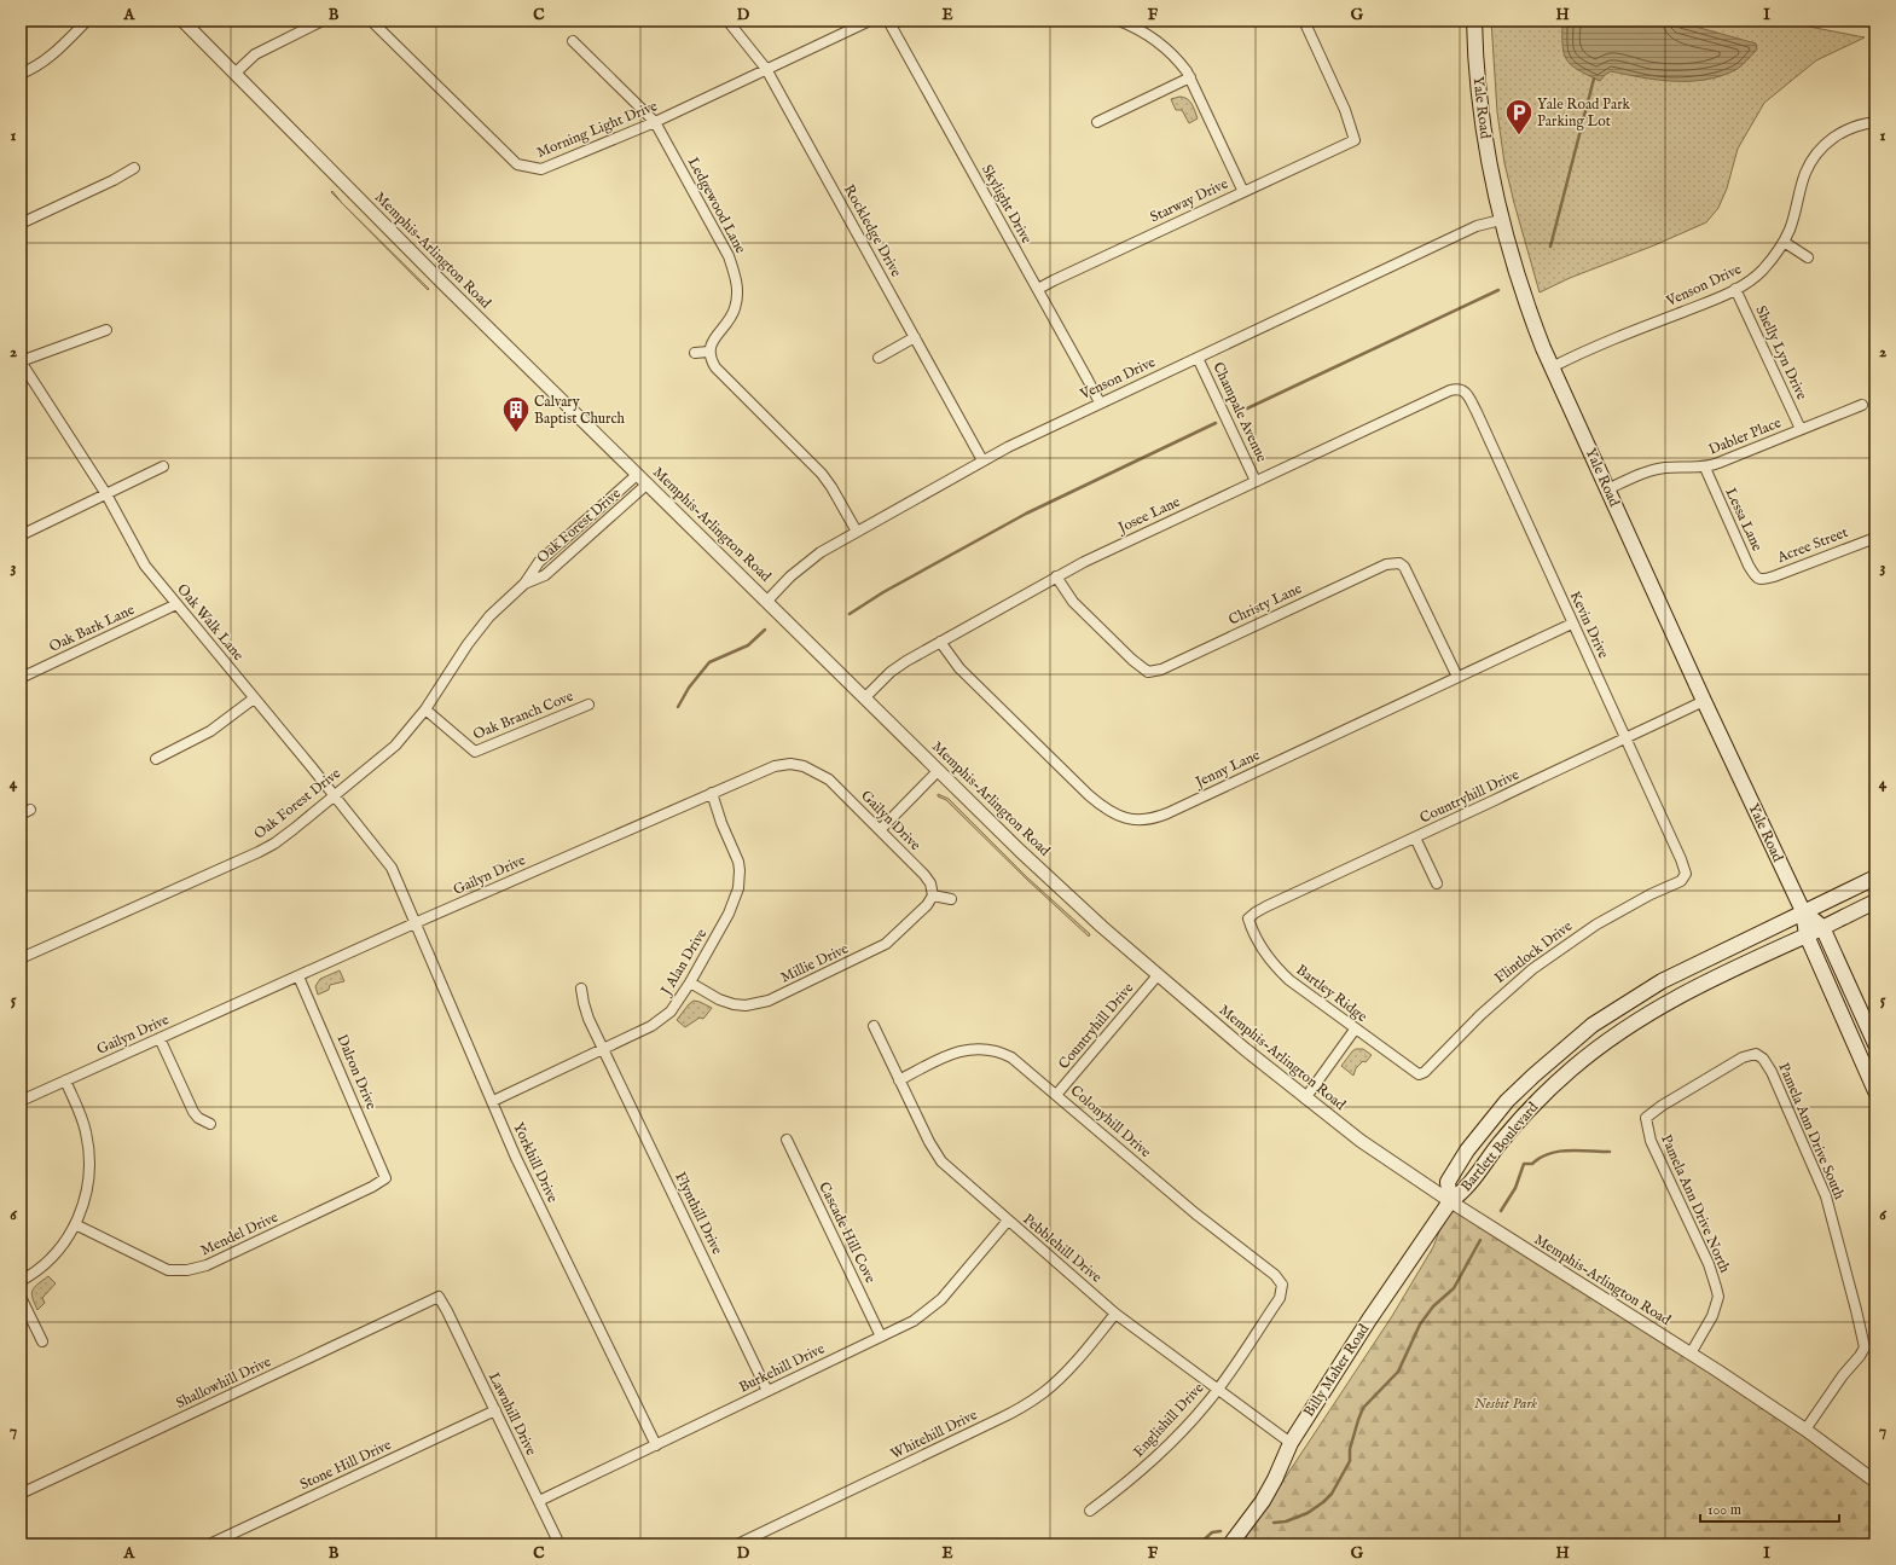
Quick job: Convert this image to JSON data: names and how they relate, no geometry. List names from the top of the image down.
{
  "streets": {
    "main road": ["Yale Road", "Bartlett Boulevard", "Billy Maher Road"],
    "street": [
      "Morning Light Drive",
      "Starway Drive",
      "Skylight Drive",
      "Ledgewood Lane",
      "Rockledge Drive",
      "Memphis-Arlington Road",
      "Venson Drive",
      "Shelly Lyn Drive",
      "Champale Avenue",
      "Dabler Place",
      "Josee Lane",
      "Lessa Lane",
      "Oak Forest Drive",
      "Acree Street",
      "Christy Lane",
      "Oak Walk Lane",
      "Kevin Drive",
      "Oak Bark Lane",
      "Oak Branch Cove",
      "Jenny Lane",
      "Countryhill Drive",
      "Gailyn Drive",
      "Flintlock Drive",
      "J Alan Drive",
      "Millie Drive",
      "Bartley Ridge",
      "Dalron Drive",
      "Colonyhill Drive",
      "Pamela Ann Drive South",
      "Yorkhill Drive",
      "Pamela Ann Drive North",
      "Flynthill Drive",
      "Cascade Hill Cove",
      "Mendel Drive",
      "Pebblehill Drive",
      "Burkehill Drive",
      "Shallowhill Drive",
      "Lawnhill Drive",
      "Englishill Drive",
      "Whitehill Drive",
      "Stone Hill Drive"
    ]
  },
  "crossings": [
    ["Yale Road", "Venson Drive"],
    ["Yale Road", "Dabler Place"],
    ["Yale Road", "Countryhill Drive"],
    ["Yale Road", "Bartlett Boulevard"],
    ["Morning Light Drive", "Ledgewood Lane"],
    ["Morning Light Drive", "Rockledge Drive"],
    ["Starway Drive", "Skylight Drive"],
    ["Skylight Drive", "Venson Drive"],
    ["Rockledge Drive", "Venson Drive"],
    ["Memphis-Arlington Road", "Venson Drive"],
    ["Memphis-Arlington Road", "Josee Lane"],
    ["Memphis-Arlington Road", "Oak Forest Drive"],
    ["Memphis-Arlington Road", "Countryhill Drive"],
    ["Memphis-Arlington Road", "Pamela Ann Drive South"],
    ["Memphis-Arlington Road", "Bartlett Boulevard"],
    ["Memphis-Arlington Road", "Pamela Ann Drive North"],
    ["Memphis-Arlington Road", "Billy Maher Road"],
    ["Venson Drive", "Shelly Lyn Drive"],
    ["Venson Drive", "Champale Avenue"],
    ["Shelly Lyn Drive", "Dabler Place"],
    ["Champale Avenue", "Josee Lane"],
    ["Dabler Place", "Lessa Lane"],
    ["Josee Lane", "Christy Lane"],
    ["Josee Lane", "Kevin Drive"],
    ["Josee Lane", "Jenny Lane"],
    ["Lessa Lane", "Acree Street"],
    ["Oak Forest Drive", "Oak Walk Lane"],
    ["Oak Forest Drive", "Oak Branch Cove"],
    ["Christy Lane", "Jenny Lane"],
    ["Oak Walk Lane", "Oak Bark Lane"],
    ["Oak Walk Lane", "Yorkhill Drive"],
    ["Kevin Drive", "Jenny Lane"],
    ["Kevin Drive", "Countryhill Drive"],
    ["Kevin Drive", "Flintlock Drive"],
    ["Countryhill Drive", "Bartley Ridge"],
    ["Countryhill Drive", "Colonyhill Drive"],
    ["Gailyn Drive", "J Alan Drive"],
    ["Gailyn Drive", "Millie Drive"],
    ["Gailyn Drive", "Dalron Drive"],
    ["Gailyn Drive", "Yorkhill Drive"],
    ["Flintlock Drive", "Bartley Ridge"],
    ["J Alan Drive", "Millie Drive"],
    ["J Alan Drive", "Yorkhill Drive"],
    ["J Alan Drive", "Flynthill Drive"],
    ["Dalron Drive", "Mendel Drive"],
    ["Colonyhill Drive", "Pebblehill Drive"],
    ["Colonyhill Drive", "Englishill Drive"],
    ["Pamela Ann Drive South", "Pamela Ann Drive North"],
    ["Bartlett Boulevard", "Billy Maher Road"],
    ["Yorkhill Drive", "Burkehill Drive"],
    ["Flynthill Drive", "Burkehill Drive"],
    ["Cascade Hill Cove", "Burkehill Drive"],
    ["Pebblehill Drive", "Burkehill Drive"],
    ["Pebblehill Drive", "Billy Maher Road"],
    ["Pebblehill Drive", "Englishill Drive"],
    ["Pebblehill Drive", "Whitehill Drive"],
    ["Burkehill Drive", "Lawnhill Drive"],
    ["Shallowhill Drive", "Lawnhill Drive"],
    ["Lawnhill Drive", "Stone Hill Drive"]
  ],
  "parks": ["Nesbit Park"],
  "places": {
    "parking": ["Yale Road Park Parking Lot"],
    "building": ["Calvary Baptist Church"]
  },
  "scale_bar": "100 m",
  "grid": {
    "columns": [
      "A",
      "B",
      "C",
      "D",
      "E",
      "F",
      "G",
      "H",
      "I"
    ],
    "rows": [
      "1",
      "2",
      "3",
      "4",
      "5",
      "6",
      "7"
    ]
  }
}
